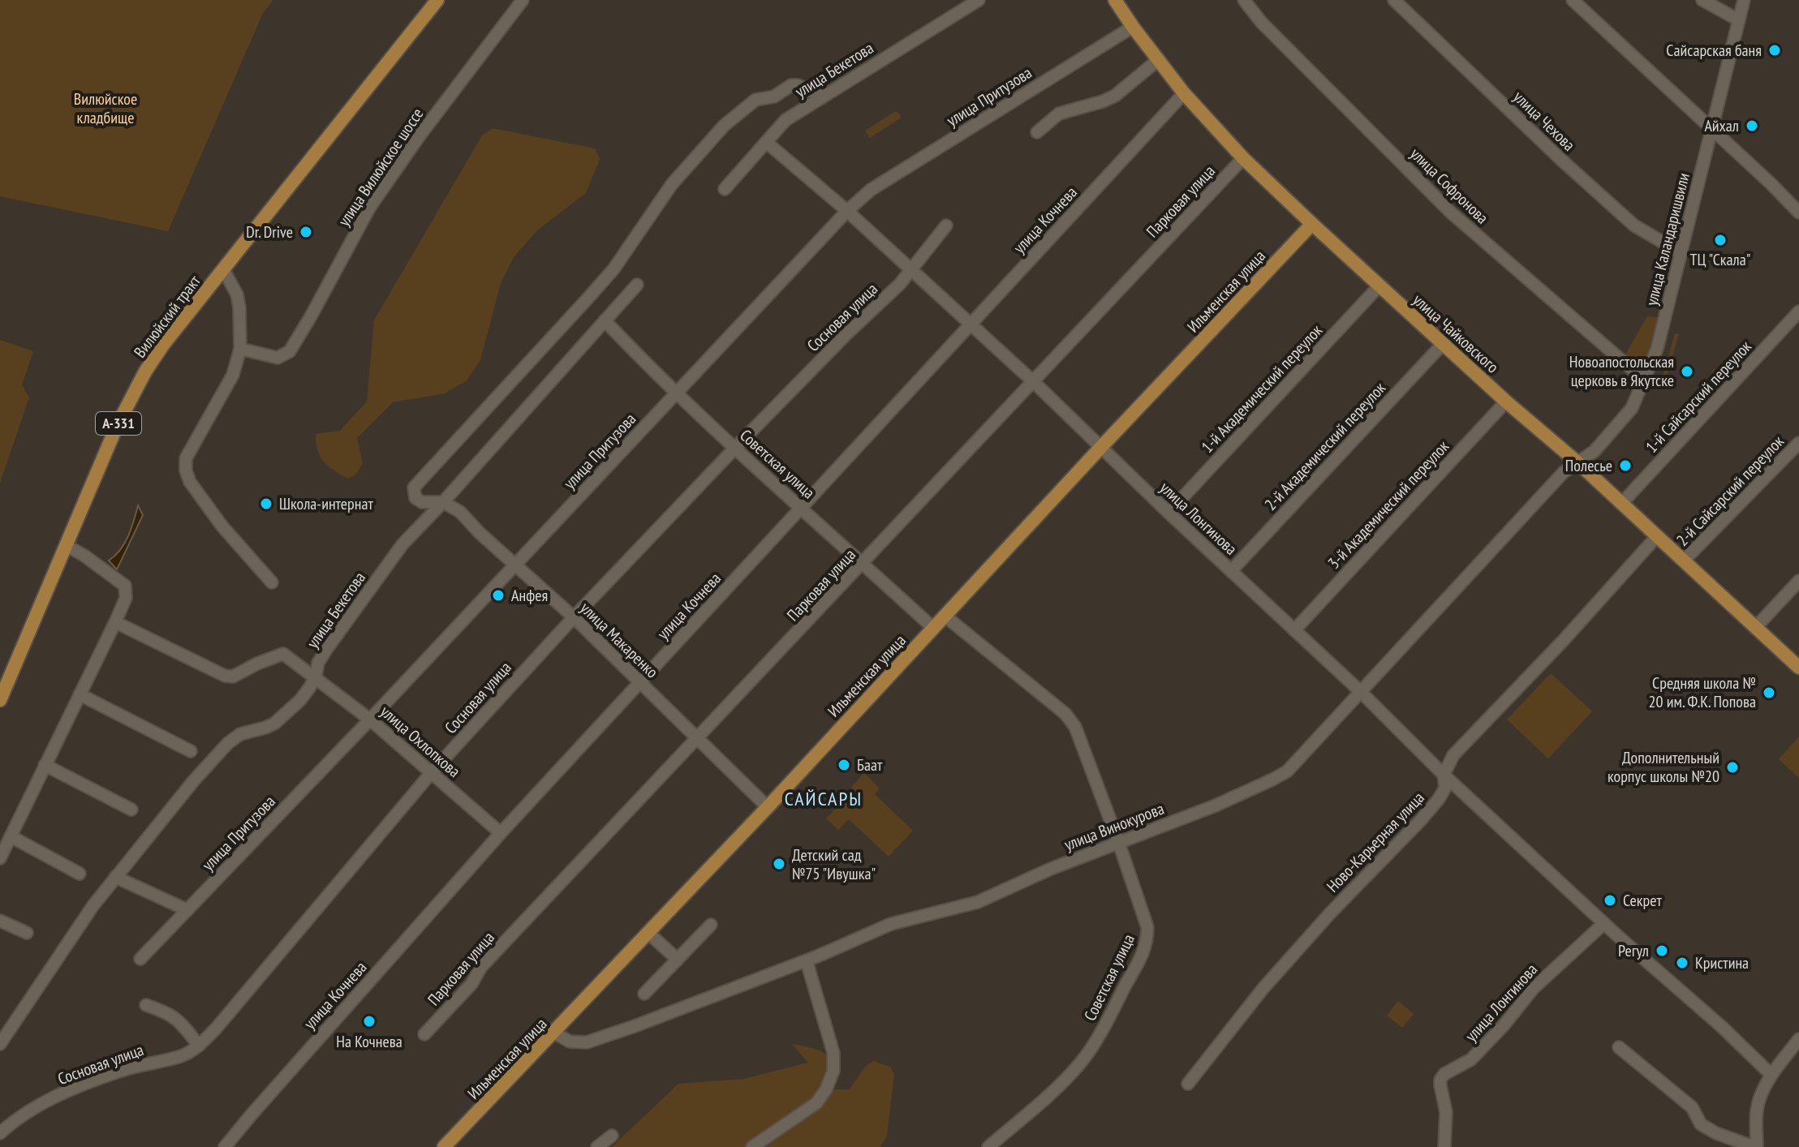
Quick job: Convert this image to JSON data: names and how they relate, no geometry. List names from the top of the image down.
{
  "streets": {
    "main road": [
      "Ильменская улица",
      "Вилюйский тракт",
      "улица Чайковского",
      "А-331"
    ],
    "street": [
      "улица Бекетова",
      "улица Притузова",
      "улица Чехова",
      "улица Вилюйское шоссе",
      "улица Софронова",
      "Парковая улица",
      "улица Кочнева",
      "улица Каландаришвили",
      "Сосновая улица",
      "1-й Академический переулок",
      "1-й Сайсарский переулок",
      "2-й Академический переулок",
      "Советская улица",
      "2-й Сайсарский переулок",
      "3-й Академический переулок",
      "улица Лонгинова",
      "улица Макаренко",
      "улица Охлопкова",
      "улица Винокурова",
      "Ново-Карьерная улица"
    ]
  },
  "crossings": [
    ["улица Бекетова", "Советская улица"],
    ["улица Бекетова", "улица Лонгинова"],
    ["улица Бекетова", "улица Макаренко"],
    ["улица Бекетова", "улица Охлопкова"],
    ["улица Притузова", "улица Чайковского"],
    ["улица Притузова", "Советская улица"],
    ["улица Притузова", "улица Лонгинова"],
    ["улица Притузова", "улица Макаренко"],
    ["улица Притузова", "улица Охлопкова"],
    ["улица Чехова", "улица Каландаришвили"],
    ["улица Софронова", "улица Каландаришвили"],
    ["Парковая улица", "улица Чайковского"],
    ["Парковая улица", "Советская улица"],
    ["Парковая улица", "улица Лонгинова"],
    ["Парковая улица", "улица Макаренко"],
    ["улица Кочнева", "улица Чайковского"],
    ["улица Кочнева", "Советская улица"],
    ["улица Кочнева", "улица Лонгинова"],
    ["улица Кочнева", "улица Макаренко"],
    ["улица Кочнева", "улица Охлопкова"],
    ["улица Каландаришвили", "улица Чайковского"],
    ["улица Каландаришвили", "улица Винокурова"],
    ["Ильменская улица", "улица Чайковского"],
    ["Ильменская улица", "Советская улица"],
    ["Ильменская улица", "улица Лонгинова"],
    ["Ильменская улица", "улица Макаренко"],
    ["Ильменская улица", "улица Винокурова"],
    ["Сосновая улица", "Советская улица"],
    ["Сосновая улица", "улица Лонгинова"],
    ["Сосновая улица", "улица Макаренко"],
    ["Сосновая улица", "улица Охлопкова"],
    ["улица Чайковского", "1-й Академический переулок"],
    ["улица Чайковского", "1-й Сайсарский переулок"],
    ["улица Чайковского", "2-й Академический переулок"],
    ["улица Чайковского", "2-й Сайсарский переулок"],
    ["улица Чайковского", "3-й Академический переулок"],
    ["улица Чайковского", "улица Винокурова"],
    ["улица Чайковского", "Ново-Карьерная улица"],
    ["1-й Академический переулок", "улица Лонгинова"],
    ["2-й Академический переулок", "улица Лонгинова"],
    ["Советская улица", "улица Винокурова"],
    ["3-й Академический переулок", "улица Лонгинова"],
    ["улица Лонгинова", "улица Винокурова"],
    ["улица Лонгинова", "Ново-Карьерная улица"]
  ],
  "districts": ["САЙСАРЫ"],
  "parks": ["Вилюйское кладбище"],
  "places": [
    "Сайсарская баня",
    "Айхал",
    "Dr. Drive",
    "ТЦ \"Скала\"",
    "Новоапостольская церковь в Якутске",
    "Полесье",
    "Школа-интернат",
    "Анфея",
    "Средняя школа № 20 им. Ф.К. Попова",
    "Баат",
    "Дополнительный корпус школы №20",
    "Детский сад №75 \"Ивушка\"",
    "Секрет",
    "Регул",
    "Кристина",
    "На Кочнева"
  ]
}
